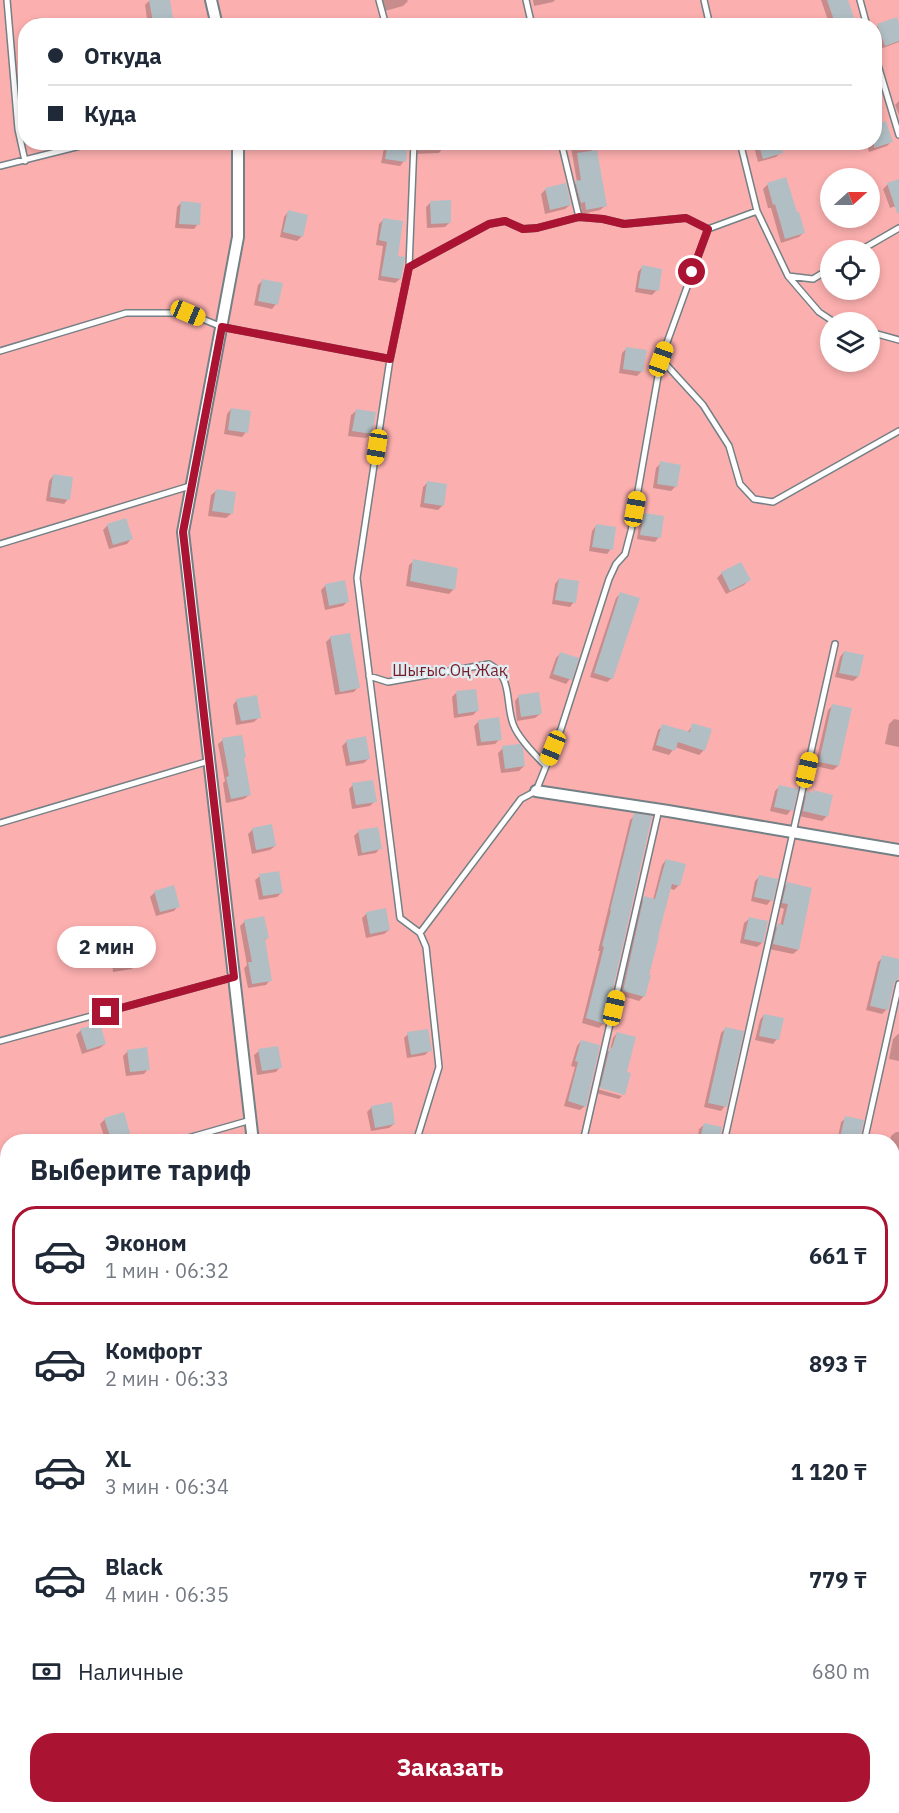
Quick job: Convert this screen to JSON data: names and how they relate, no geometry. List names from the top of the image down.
{
  "parks": ["Шығыс Оң Жақ"],
  "north": "right",
  "page": {
    "banner": ["Откуда", "Куда"],
    "bubble": "2 мин",
    "heading": "Выберите тариф",
    "list": [
      {
        "name": "Эконом",
        "note": "1 мин · 06:32",
        "value": "661 ₸"
      },
      {
        "name": "Комфорт",
        "note": "2 мин · 06:33",
        "value": "893 ₸"
      },
      {
        "name": "XL",
        "note": "3 мин · 06:34",
        "value": "1 120 ₸"
      },
      {
        "name": "Black",
        "note": "4 мин · 06:35",
        "value": "779 ₸"
      }
    ],
    "pay": ["Наличные", "680 m"],
    "buttons": "Заказать"
  }
}
